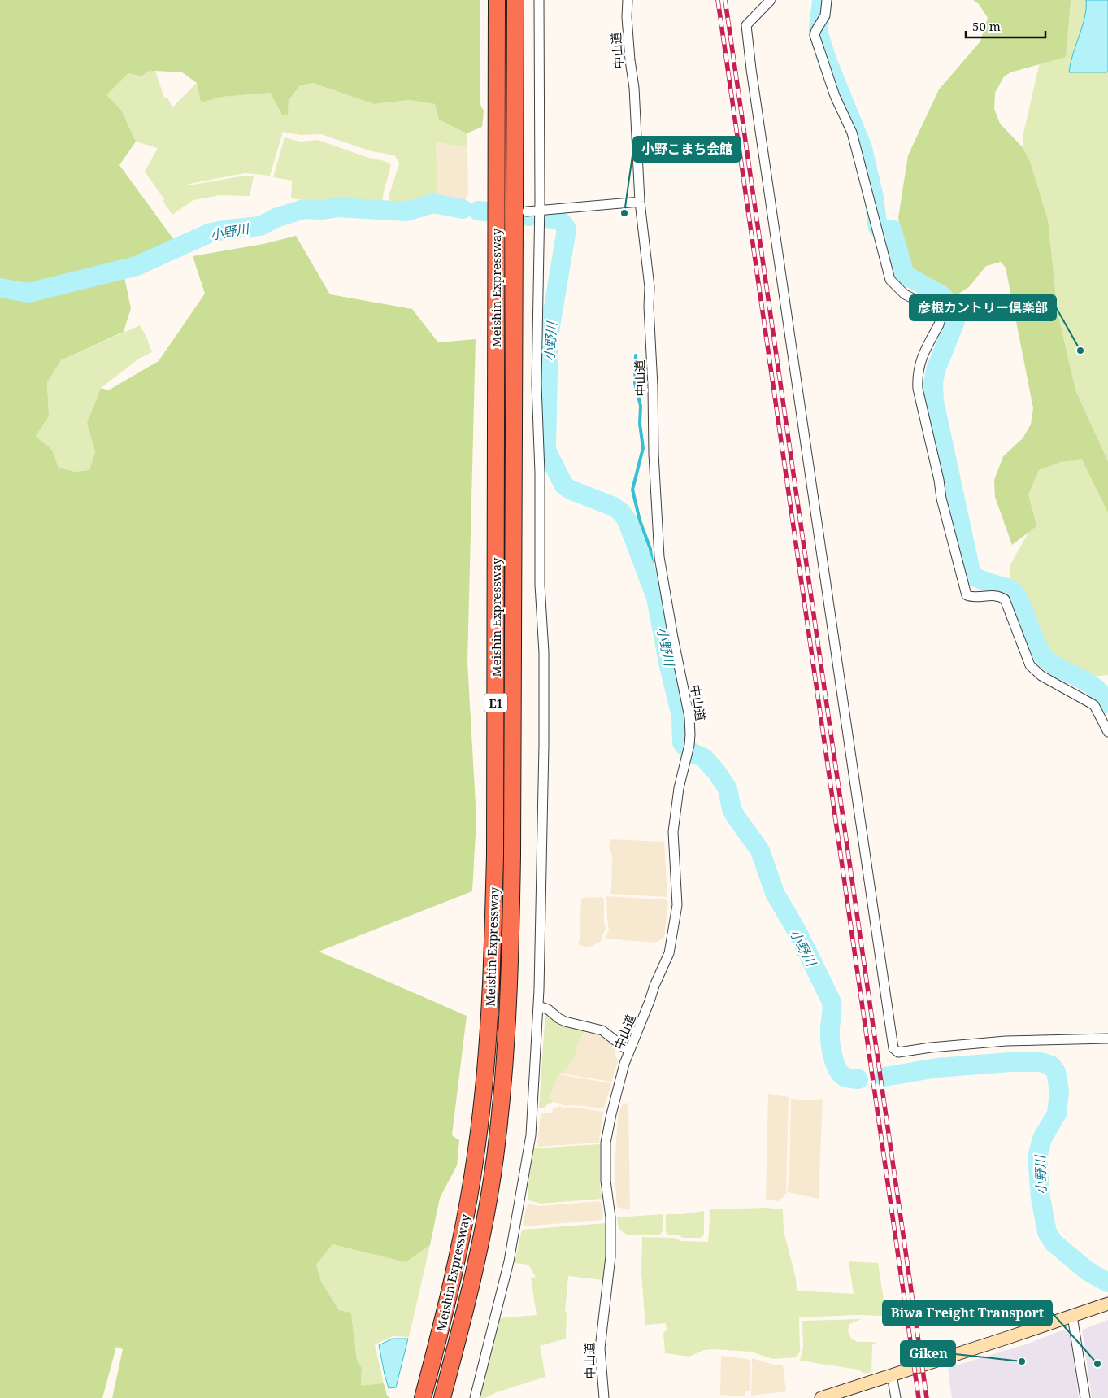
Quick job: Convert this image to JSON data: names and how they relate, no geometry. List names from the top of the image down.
{
  "streets": {
    "highway": ["Meishin Expressway", "E1"],
    "street": ["中山道"]
  },
  "water": ["小野川"],
  "places": [
    "小野こまち会館",
    "彦根カントリー倶楽部",
    "Giken",
    "Biwa Freight Transport"
  ],
  "scale_bar": "50 m"
}
